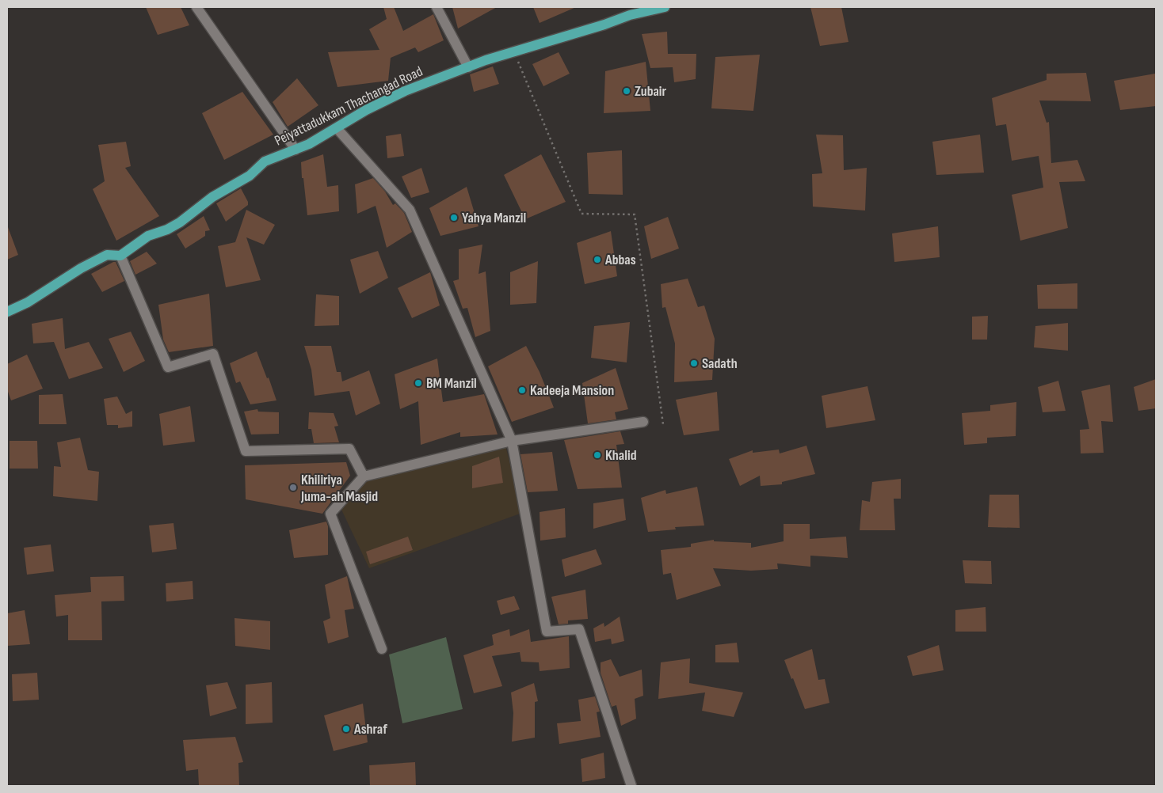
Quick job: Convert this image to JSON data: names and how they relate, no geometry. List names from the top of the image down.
{
  "streets": {
    "main road": ["Peiyattadukkam Thachangad Road"]
  },
  "places": [
    "Zubair",
    "Yahya Manzil",
    "Abbas",
    "Sadath",
    "BM Manzil",
    "Kadeeja Mansion",
    "Khalid",
    "Khiliriya Juma-ah Masjid",
    "Ashraf"
  ]
}
